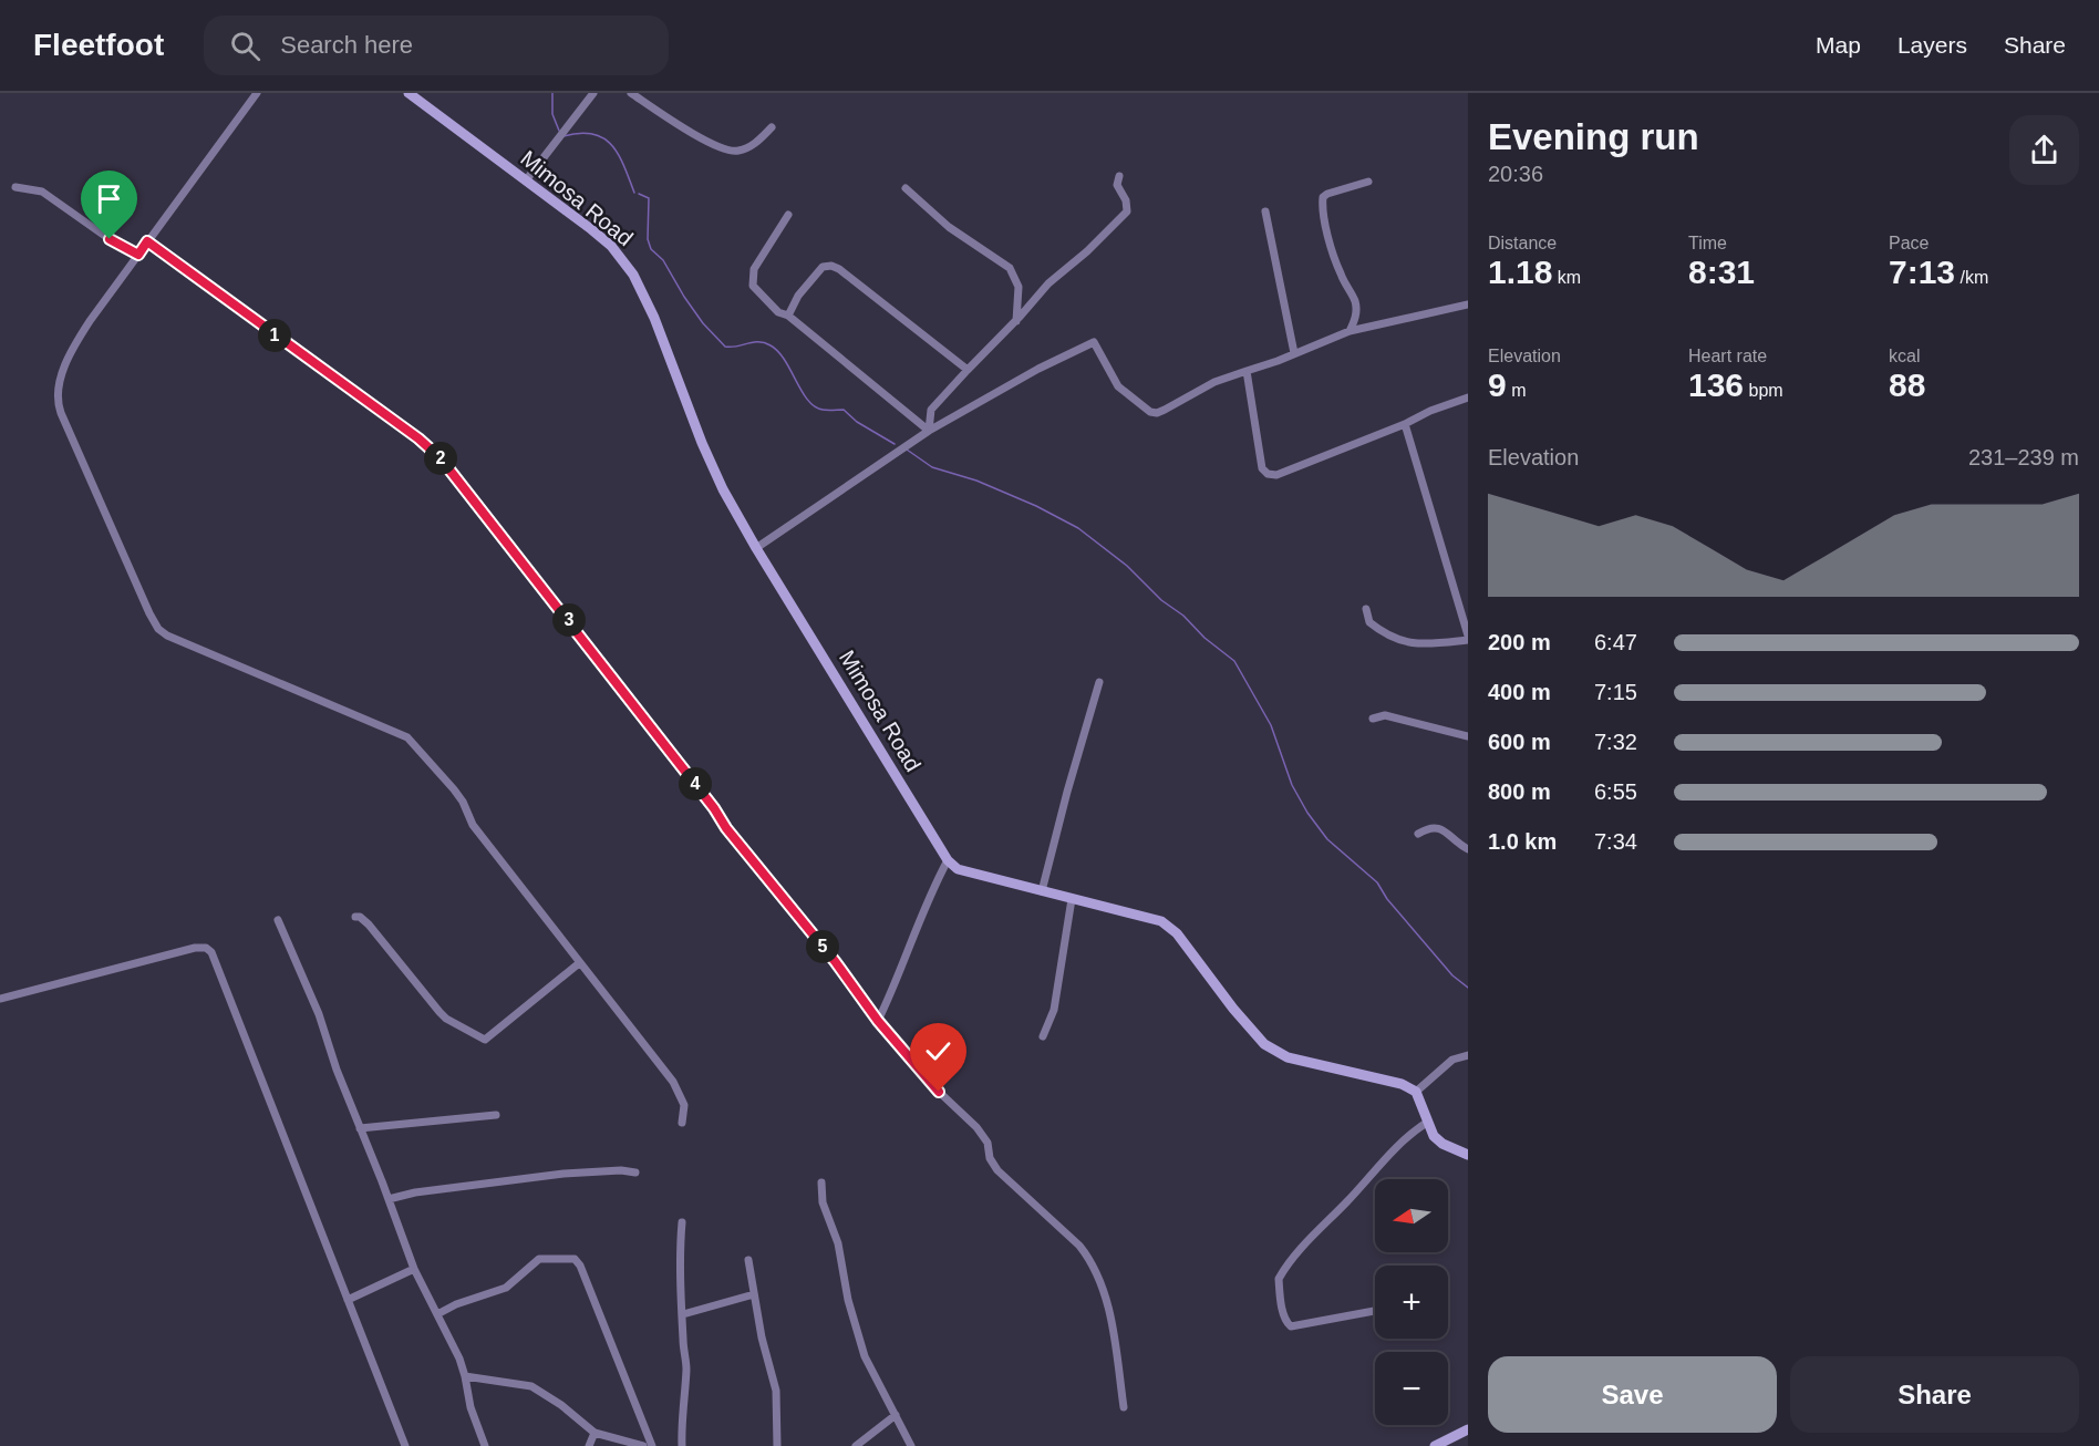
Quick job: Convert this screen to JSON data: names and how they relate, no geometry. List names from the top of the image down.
{
  "streets": {
    "street": ["Mimosa Road"]
  },
  "north": "left",
  "page": {
    "header": "Fleetfoot",
    "search": "Search here",
    "nav": ["Map", "Layers", "Share"],
    "heading": ["Evening run", "20:36"],
    "stats": [
      ["Distance", "1.18 km"],
      ["Time", "8:31"],
      ["Pace", "7:13 /km"],
      ["Elevation", "9 m"],
      ["Heart rate", "136 bpm"],
      ["kcal", "88"]
    ],
    "pins": [
      "1",
      "2",
      "3",
      "4",
      "5"
    ],
    "chart": ["Elevation", "231–239 m"],
    "list": [
      {
        "name": "200 m",
        "note": "6:47"
      },
      {
        "name": "400 m",
        "note": "7:15"
      },
      {
        "name": "600 m",
        "note": "7:32"
      },
      {
        "name": "800 m",
        "note": "6:55"
      },
      {
        "name": "1.0 km",
        "note": "7:34"
      }
    ],
    "map_buttons": ["+", "−"],
    "buttons": ["Save", "Share"]
  }
}
